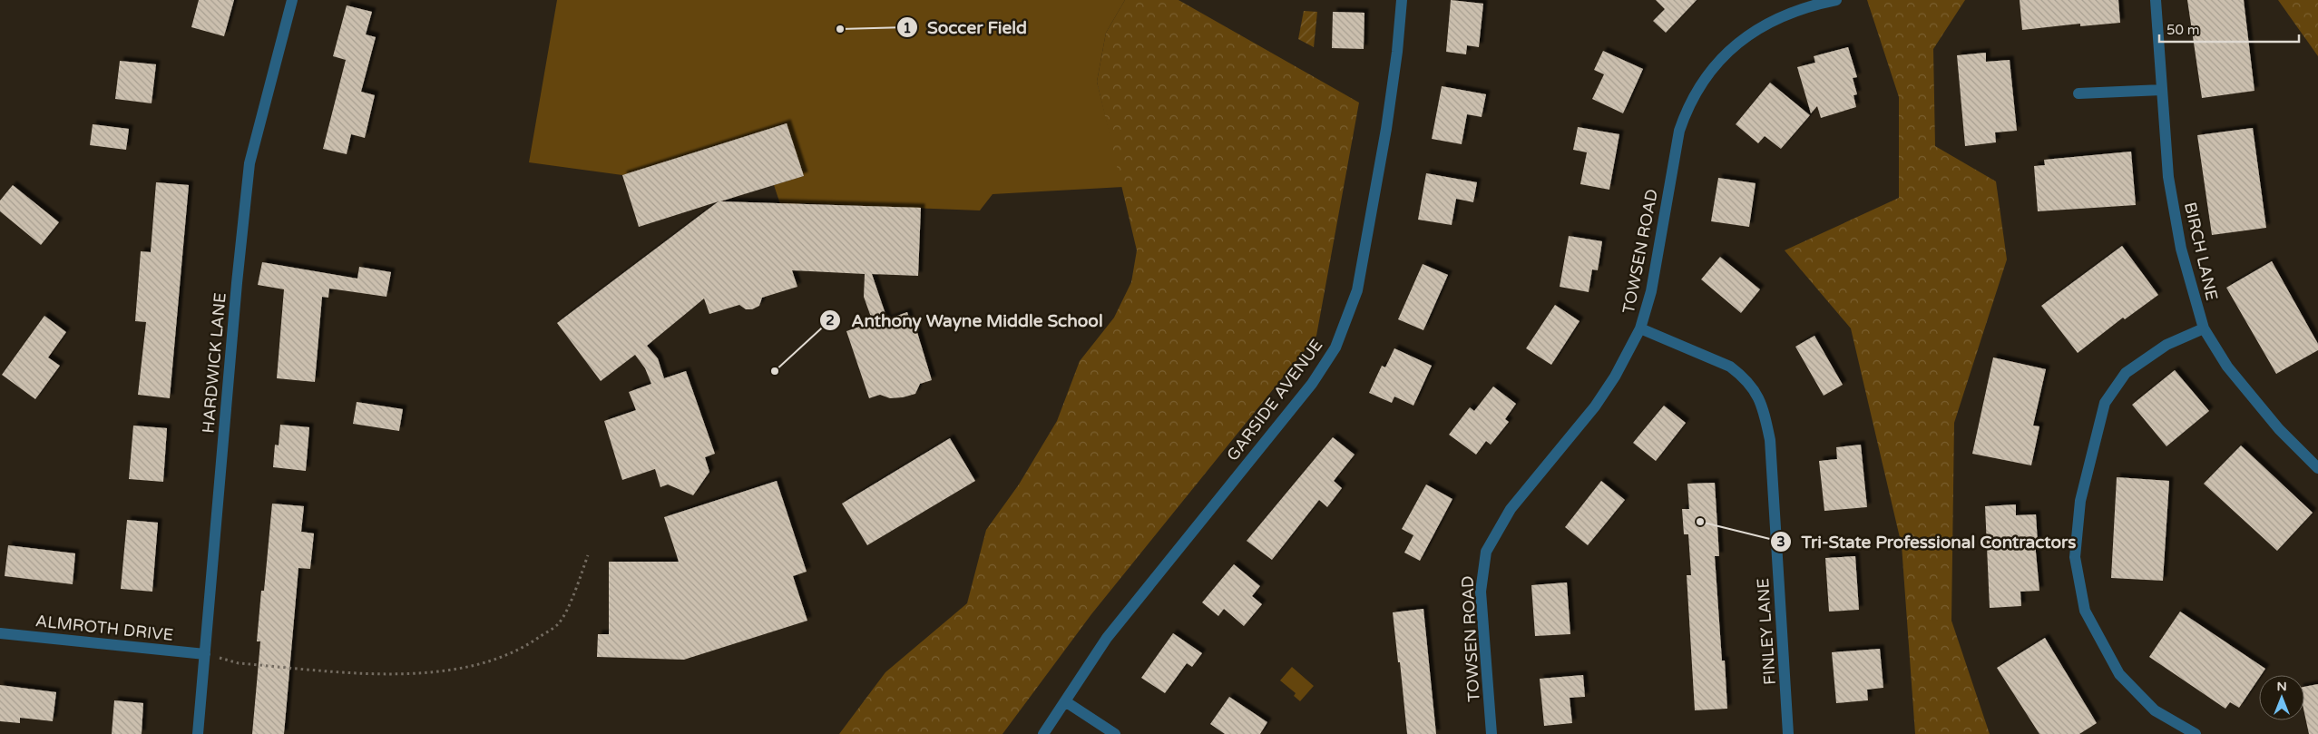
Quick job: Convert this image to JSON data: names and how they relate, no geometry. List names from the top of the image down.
{
  "streets": {
    "street": [
      "TOWSEN ROAD",
      "BIRCH LANE",
      "HARDWICK LANE",
      "GARSIDE AVENUE",
      "ALMROTH DRIVE",
      "FINLEY LANE"
    ]
  },
  "crossings": [
    ["TOWSEN ROAD", "FINLEY LANE"],
    ["HARDWICK LANE", "ALMROTH DRIVE"]
  ],
  "places": ["Soccer Field", "Anthony Wayne Middle School", "Tri-State Professional Contractors"],
  "scale_bar": "50 m",
  "north": "top"
}
